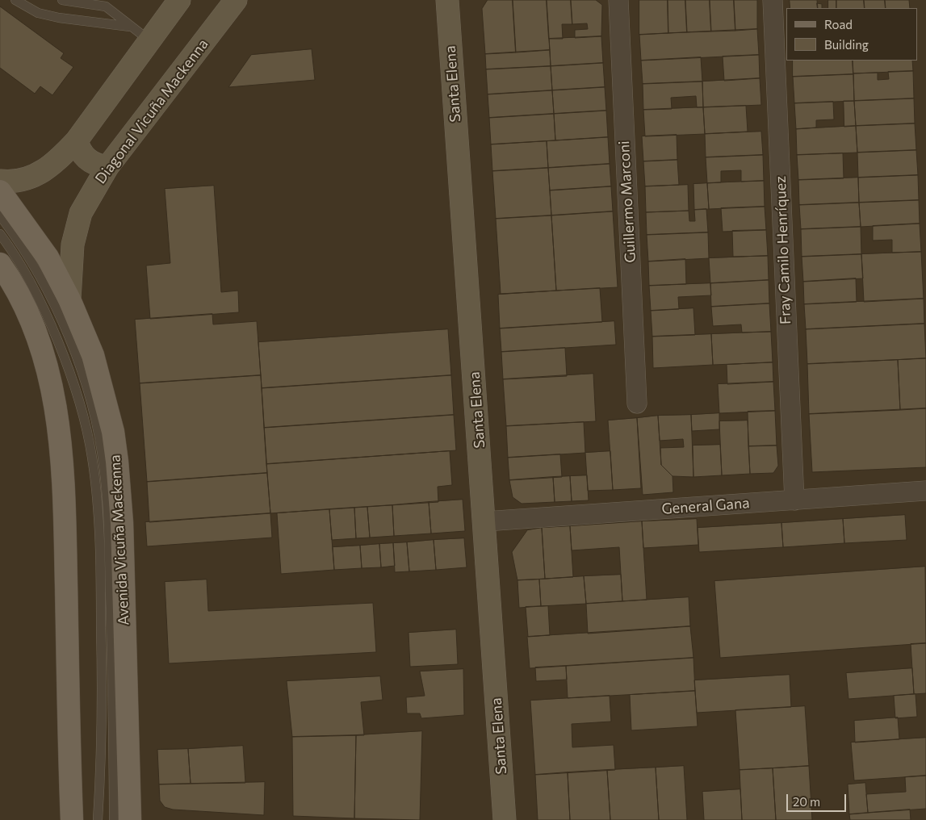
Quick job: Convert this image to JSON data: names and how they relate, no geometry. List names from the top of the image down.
{
  "streets": {
    "main road": ["Santa Elena", "Diagonal Vicuña Mackenna", "Avenida Vicuña Mackenna"],
    "street": ["Guillermo Marconi", "Fray Camilo Henríquez", "General Gana"]
  },
  "crossings": [
    ["Santa Elena", "General Gana"],
    ["Diagonal Vicuña Mackenna", "Avenida Vicuña Mackenna"],
    ["Fray Camilo Henríquez", "General Gana"]
  ],
  "legend": ["Road", "Building"],
  "scale_bar": "20 m"
}
